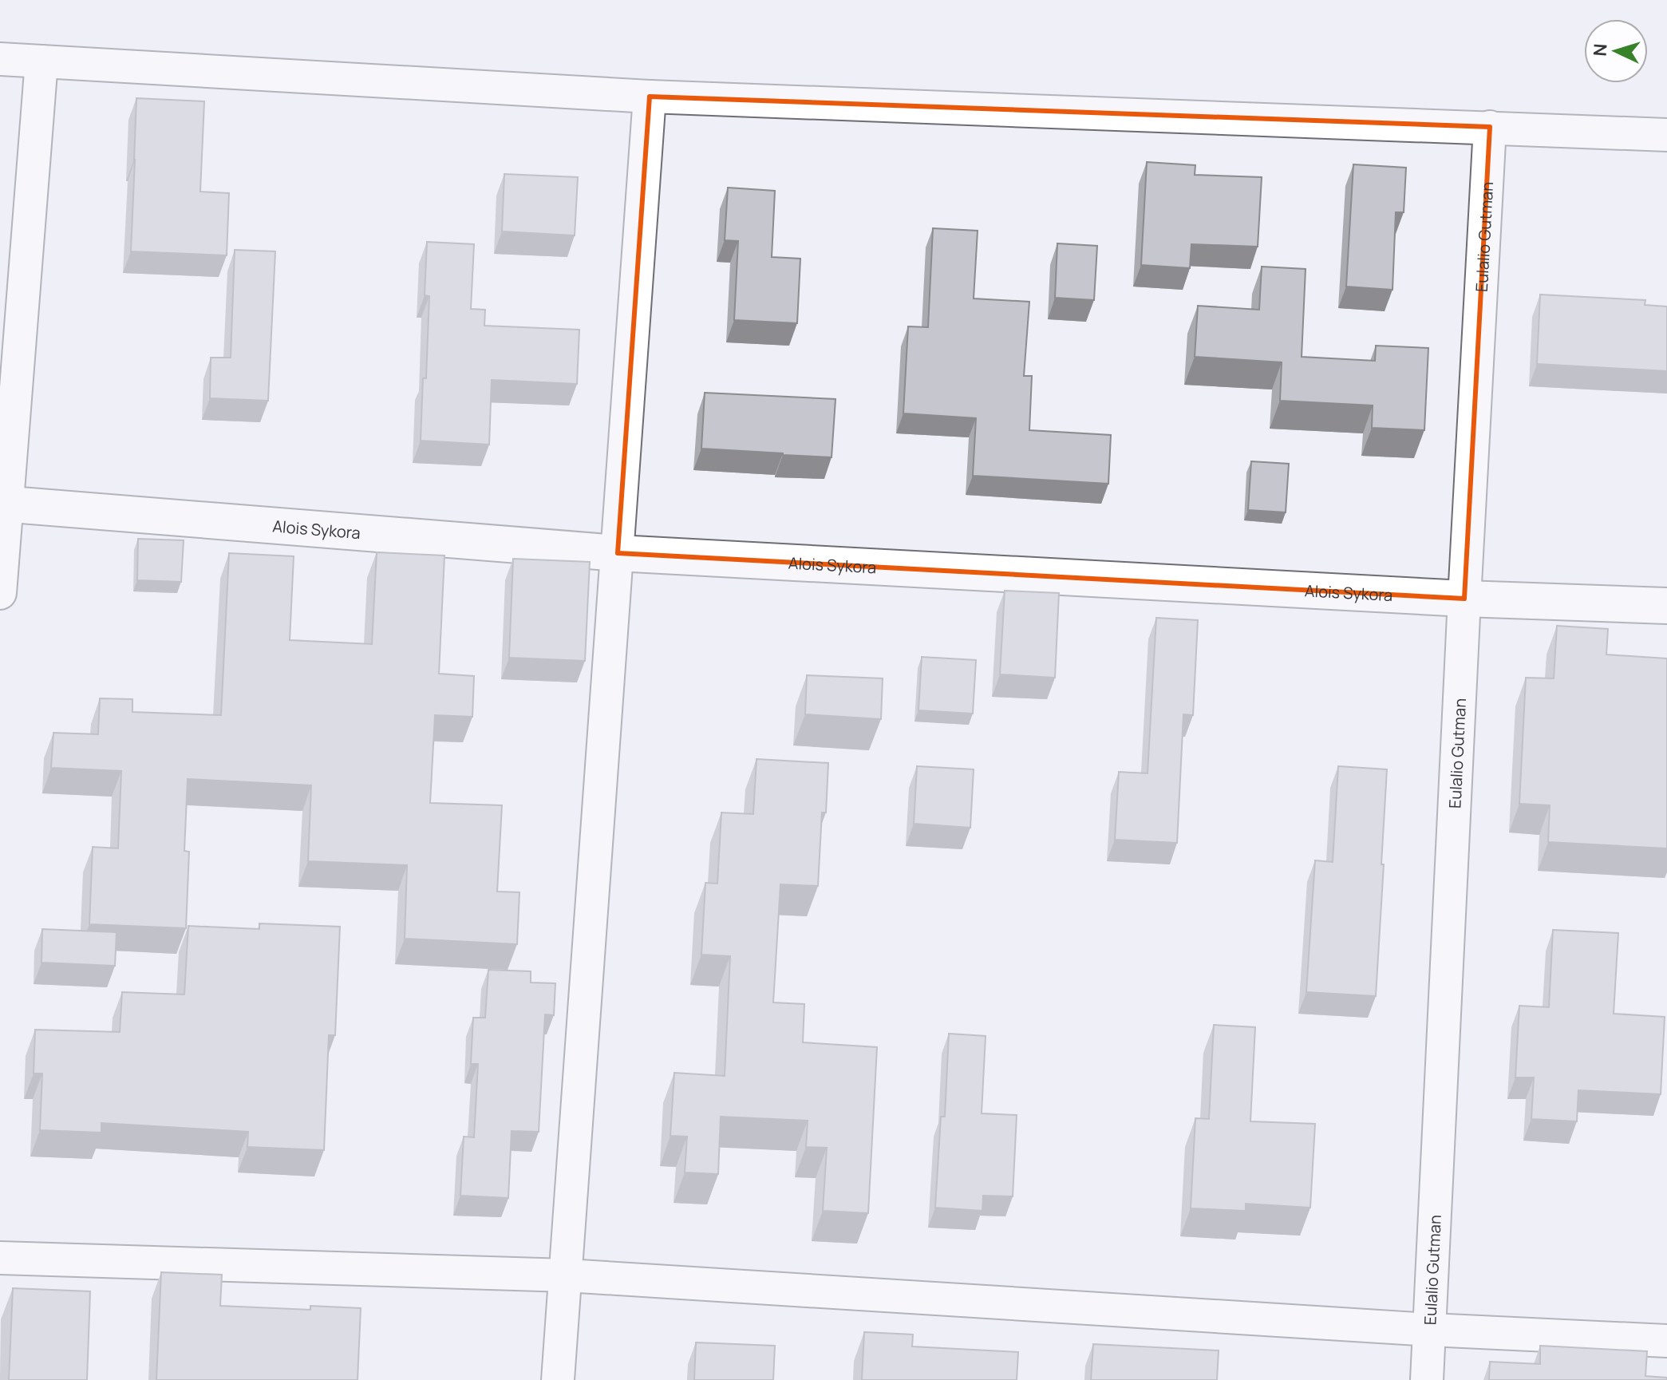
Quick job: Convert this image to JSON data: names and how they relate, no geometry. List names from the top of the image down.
{
  "streets": {
    "street": ["Eulalio Gutman", "Alois Sykora"]
  },
  "crossings": [
    ["Eulalio Gutman", "Alois Sykora"]
  ],
  "north": "left"
}
